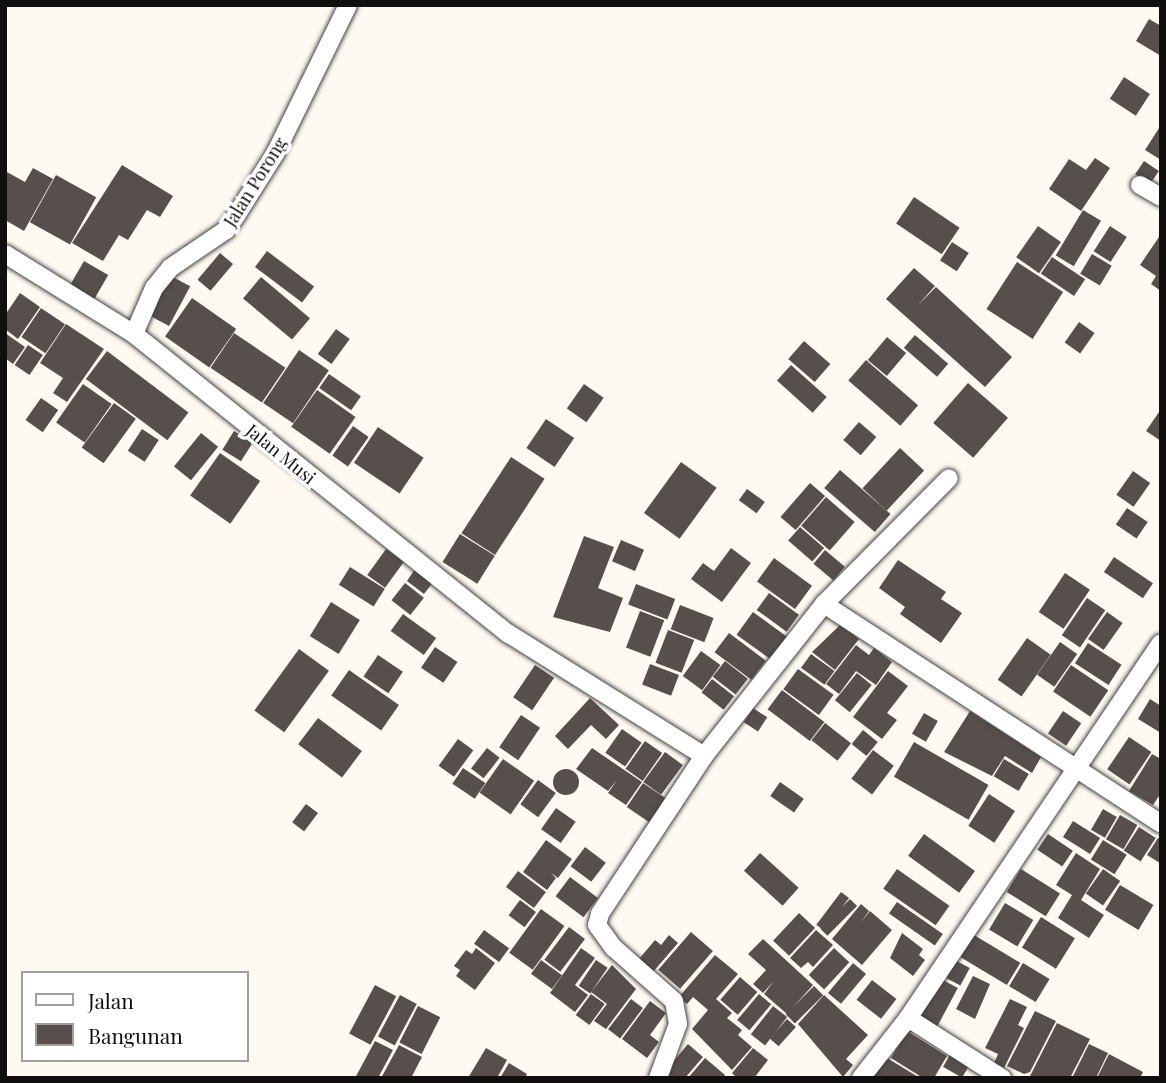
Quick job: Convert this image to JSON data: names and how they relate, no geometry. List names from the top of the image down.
{
  "streets": {
    "street": ["Jalan Porong", "Jalan Musi"]
  },
  "crossings": [
    ["Jalan Porong", "Jalan Musi"]
  ],
  "legend": ["Jalan", "Bangunan"]
}
